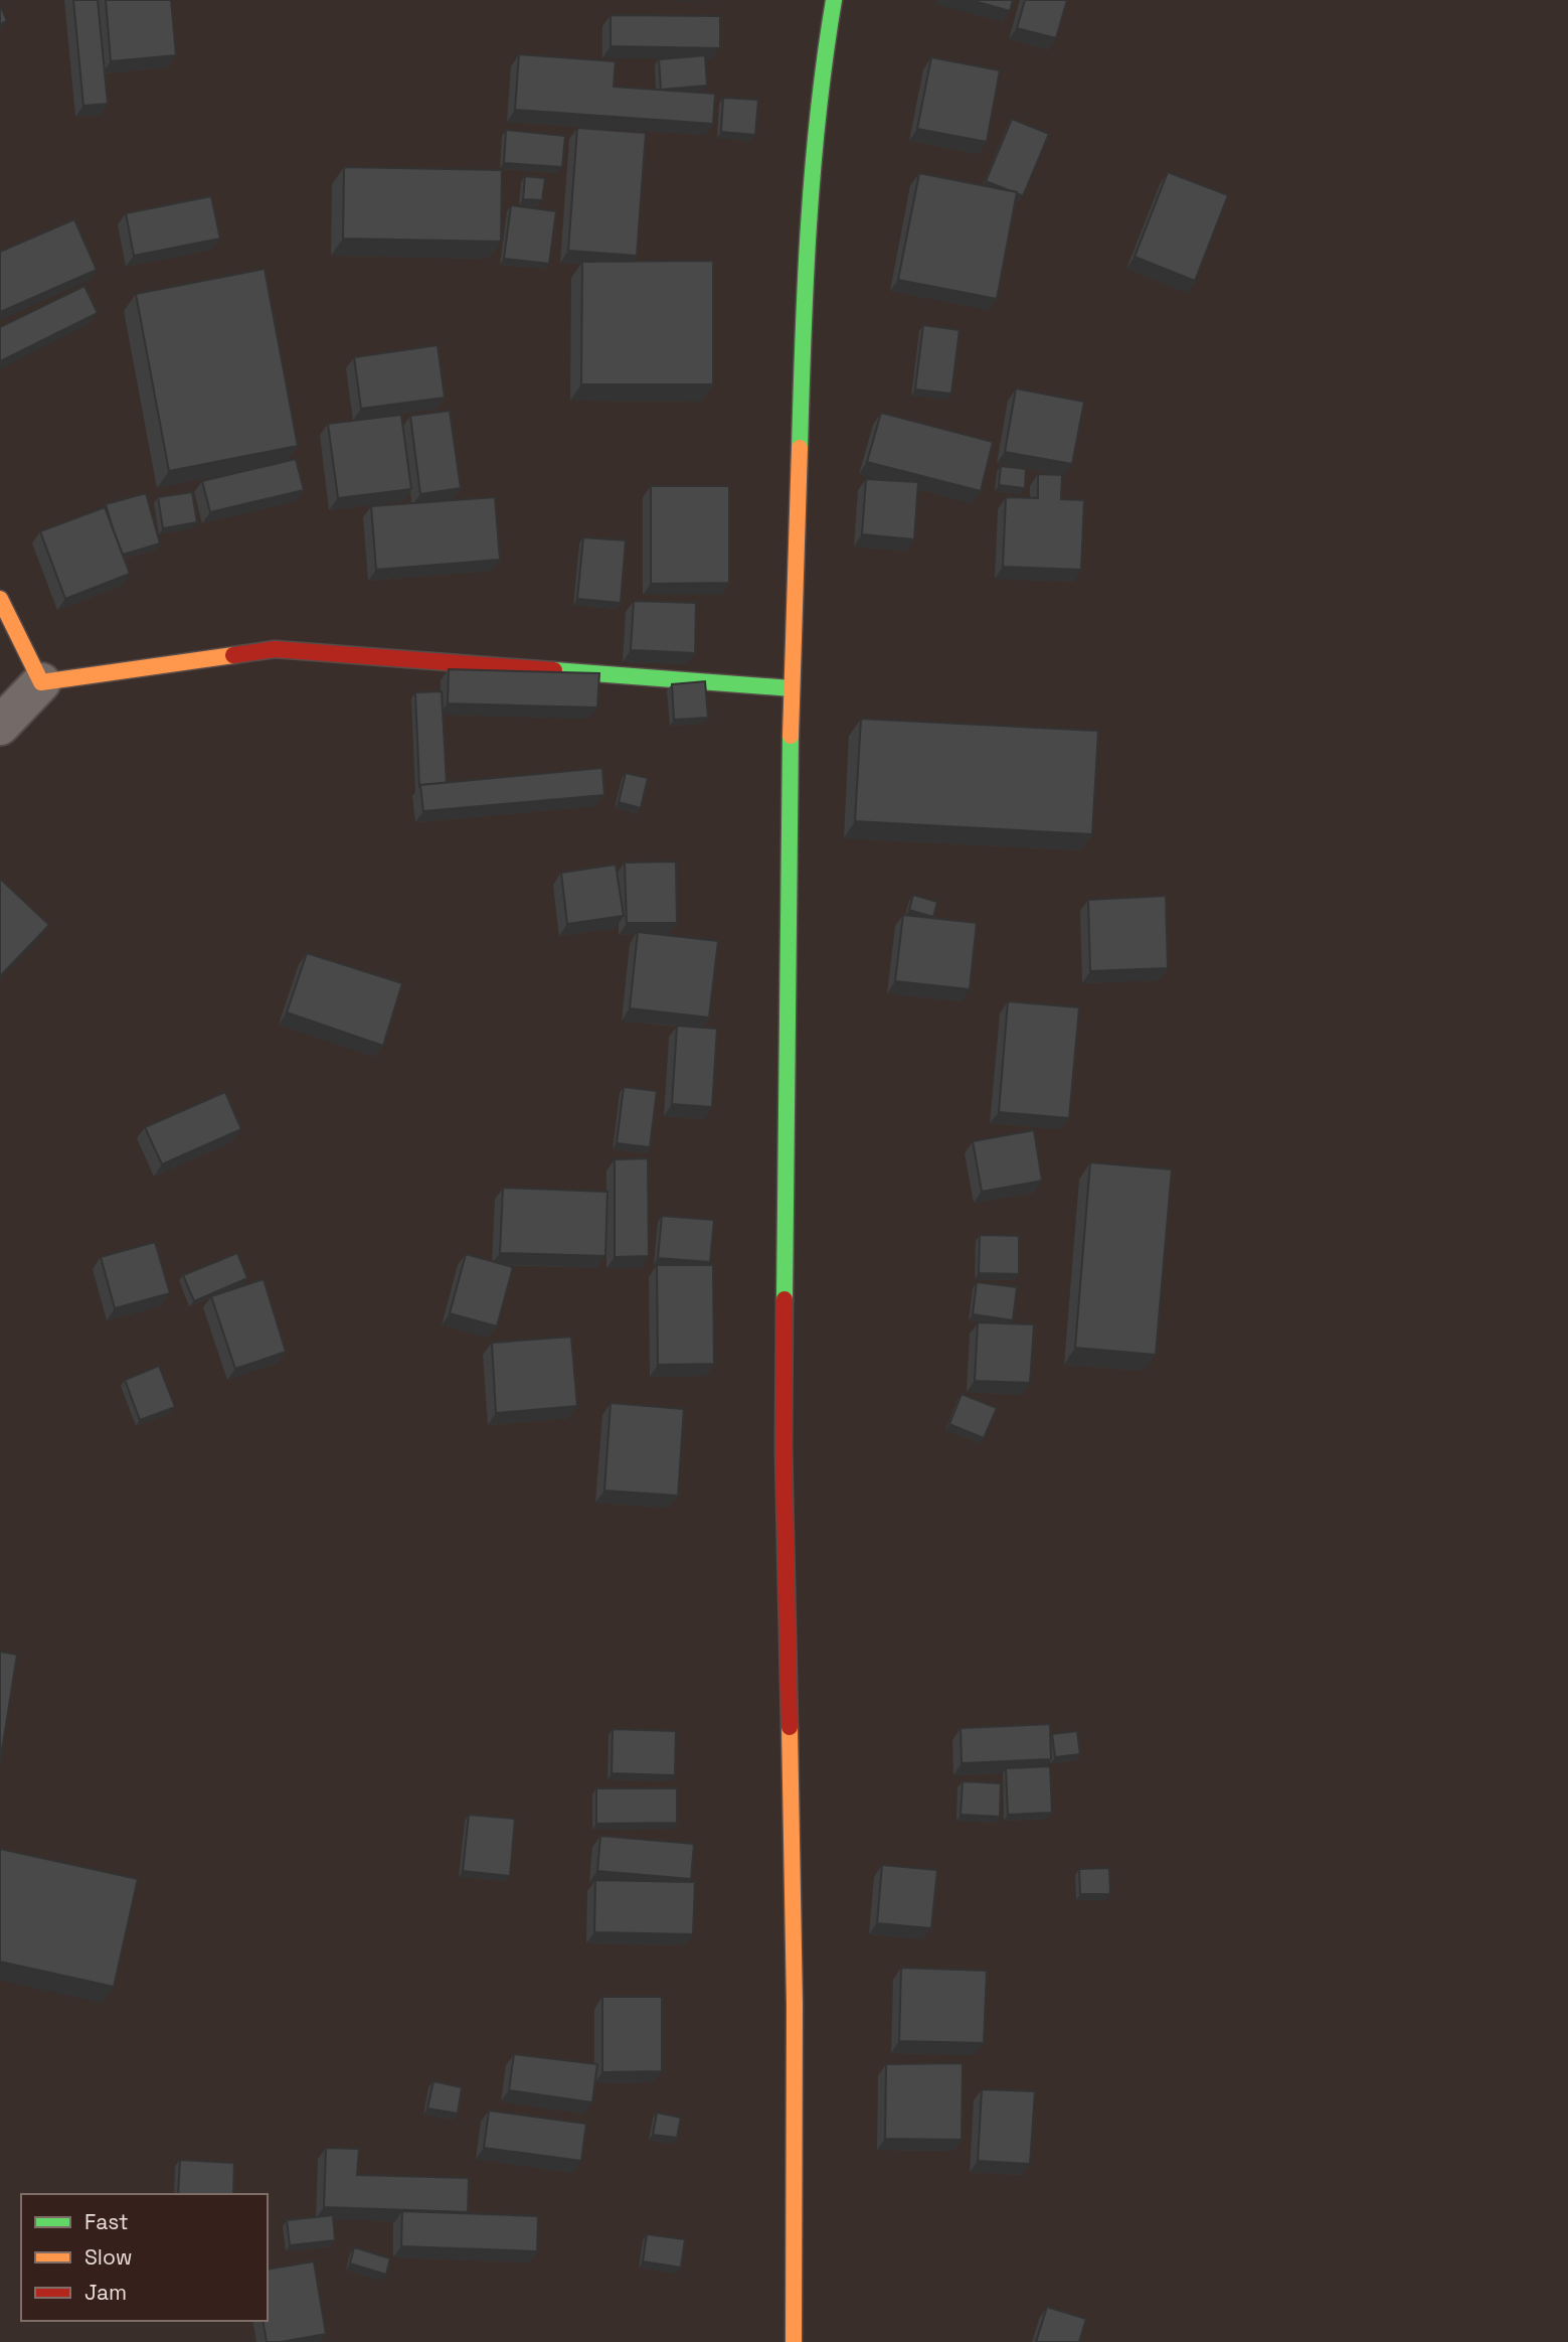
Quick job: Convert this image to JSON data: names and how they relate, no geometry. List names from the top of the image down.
{
  "legend": ["Fast", "Slow", "Jam"]
}
